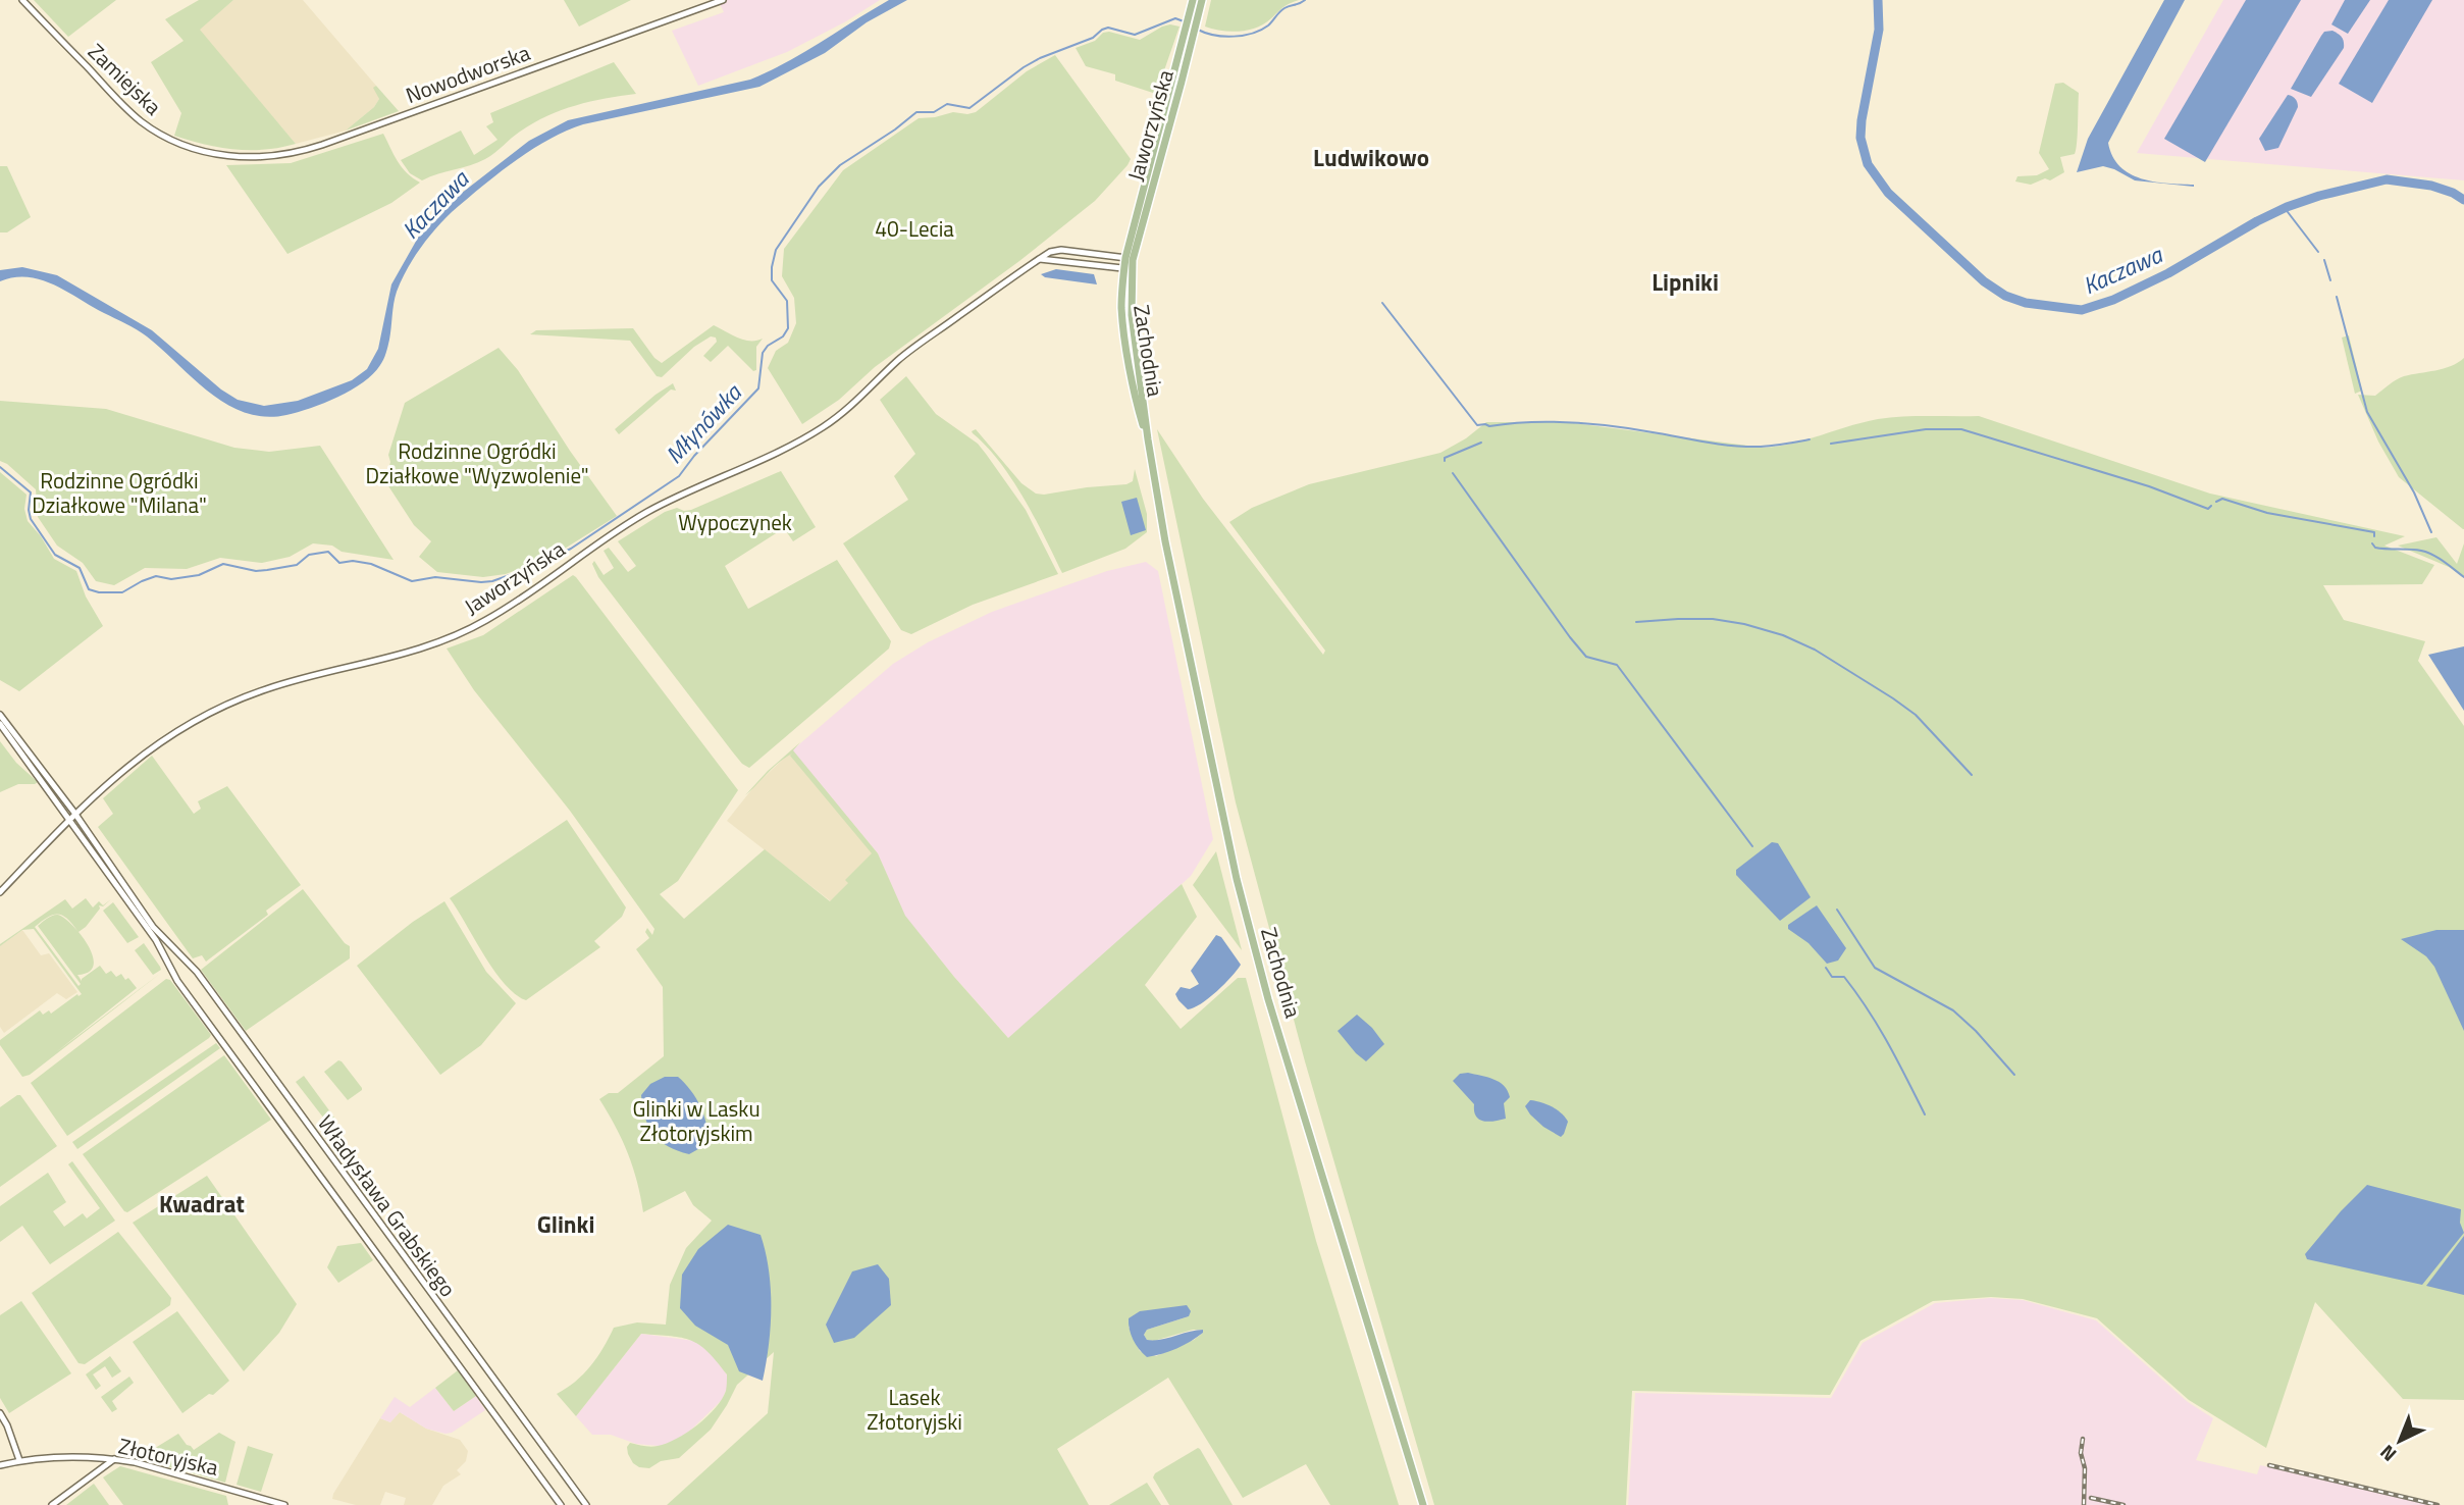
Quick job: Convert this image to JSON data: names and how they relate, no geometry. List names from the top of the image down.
{
  "streets": {
    "main road": ["Jaworzyńska", "Zachodnia"],
    "street": [
      "Nowodworska",
      "Zamiejska",
      "Władysława Grabskiego",
      "Złotoryjska"
    ]
  },
  "crossings": [
    ["Nowodworska", "Zamiejska"],
    ["Jaworzyńska", "Zachodnia"],
    ["Jaworzyńska", "Władysława Grabskiego"]
  ],
  "districts": [
    "Ludwikowo",
    "Lipniki",
    "Kwadrat",
    "Glinki"
  ],
  "water": ["Kaczawa", "Młynówka"],
  "parks": [
    "40-Lecia",
    "Rodzinne Ogródki Działkowe \"Wyzwolenie\"",
    "Rodzinne Ogródki Działkowe \"Milana\"",
    "Wypoczynek",
    "Glinki w Lasku Złotoryjskim",
    "Lasek Złotoryjski"
  ],
  "north": "bottom left"
}
